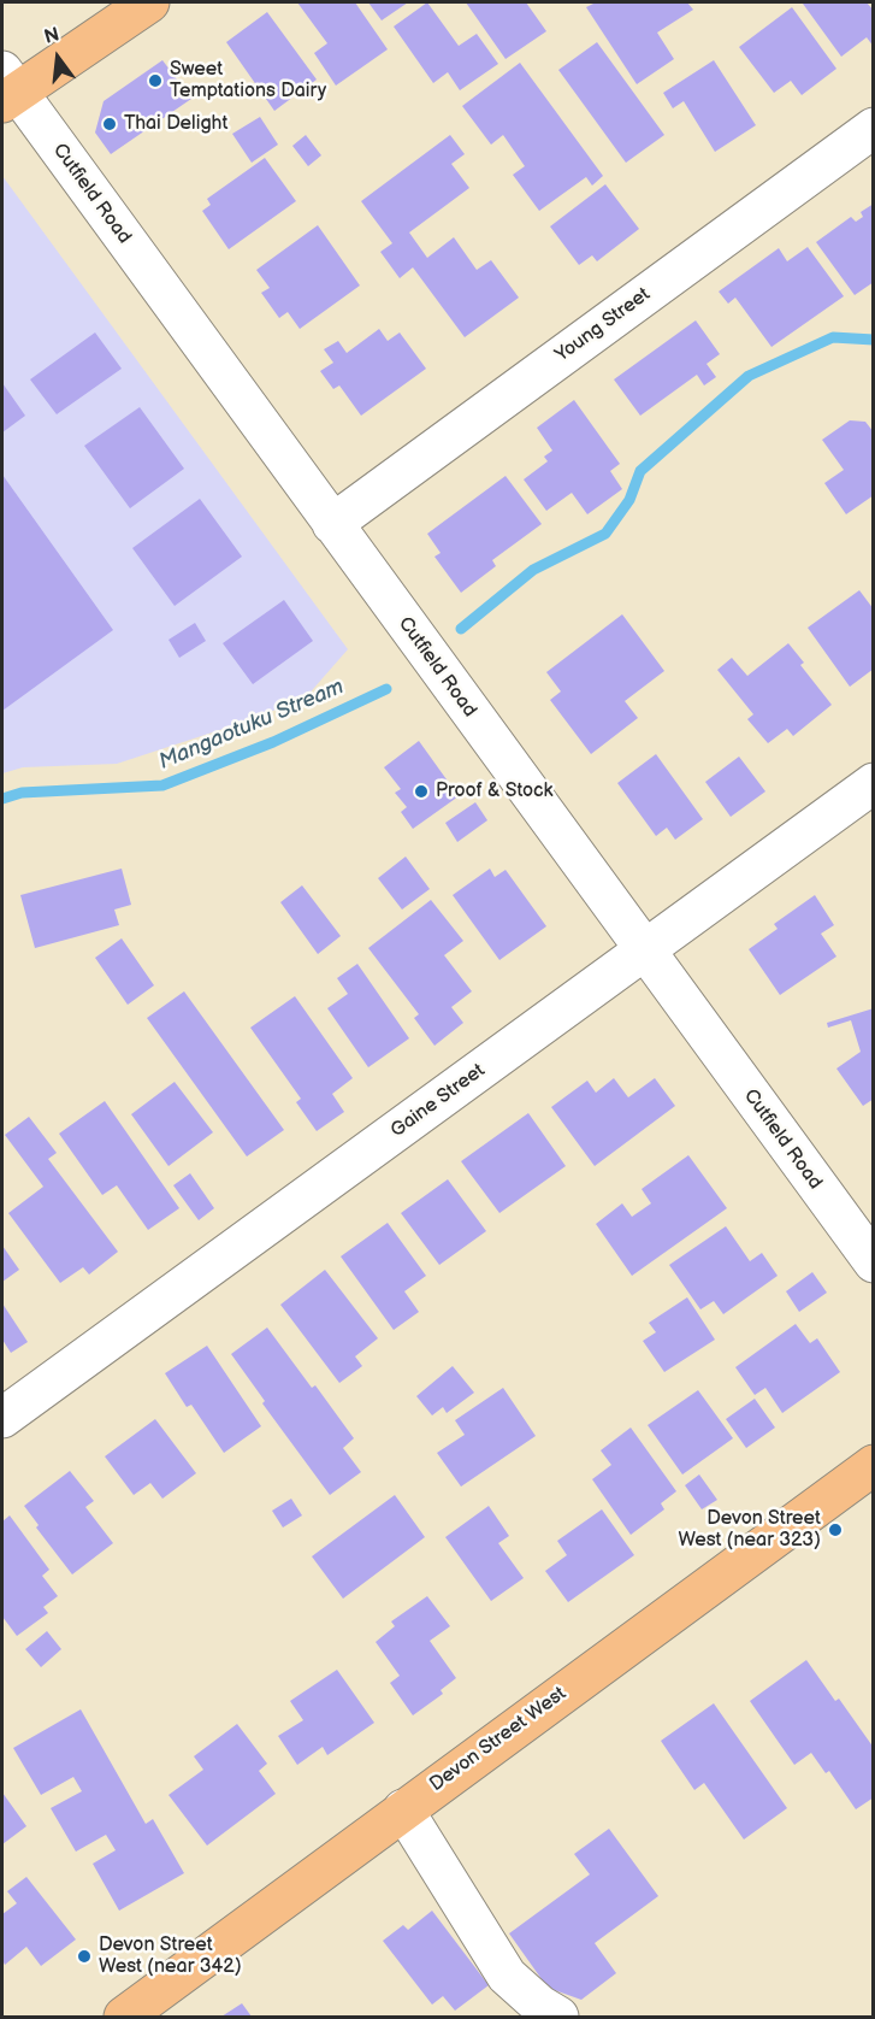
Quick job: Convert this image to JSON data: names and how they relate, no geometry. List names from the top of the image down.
{
  "streets": {
    "main road": ["Devon Street West"],
    "street": ["Cutfield Road", "Young Street", "Gaine Street"]
  },
  "crossings": [
    ["Cutfield Road", "Young Street"],
    ["Cutfield Road", "Gaine Street"]
  ],
  "water": ["Mangaotuku Stream"],
  "places": [
    "Sweet Temptations Dairy",
    "Thai Delight",
    "Proof & Stock",
    "Devon Street West (near 323)",
    "Devon Street West (near 342)"
  ],
  "north": "top"
}
